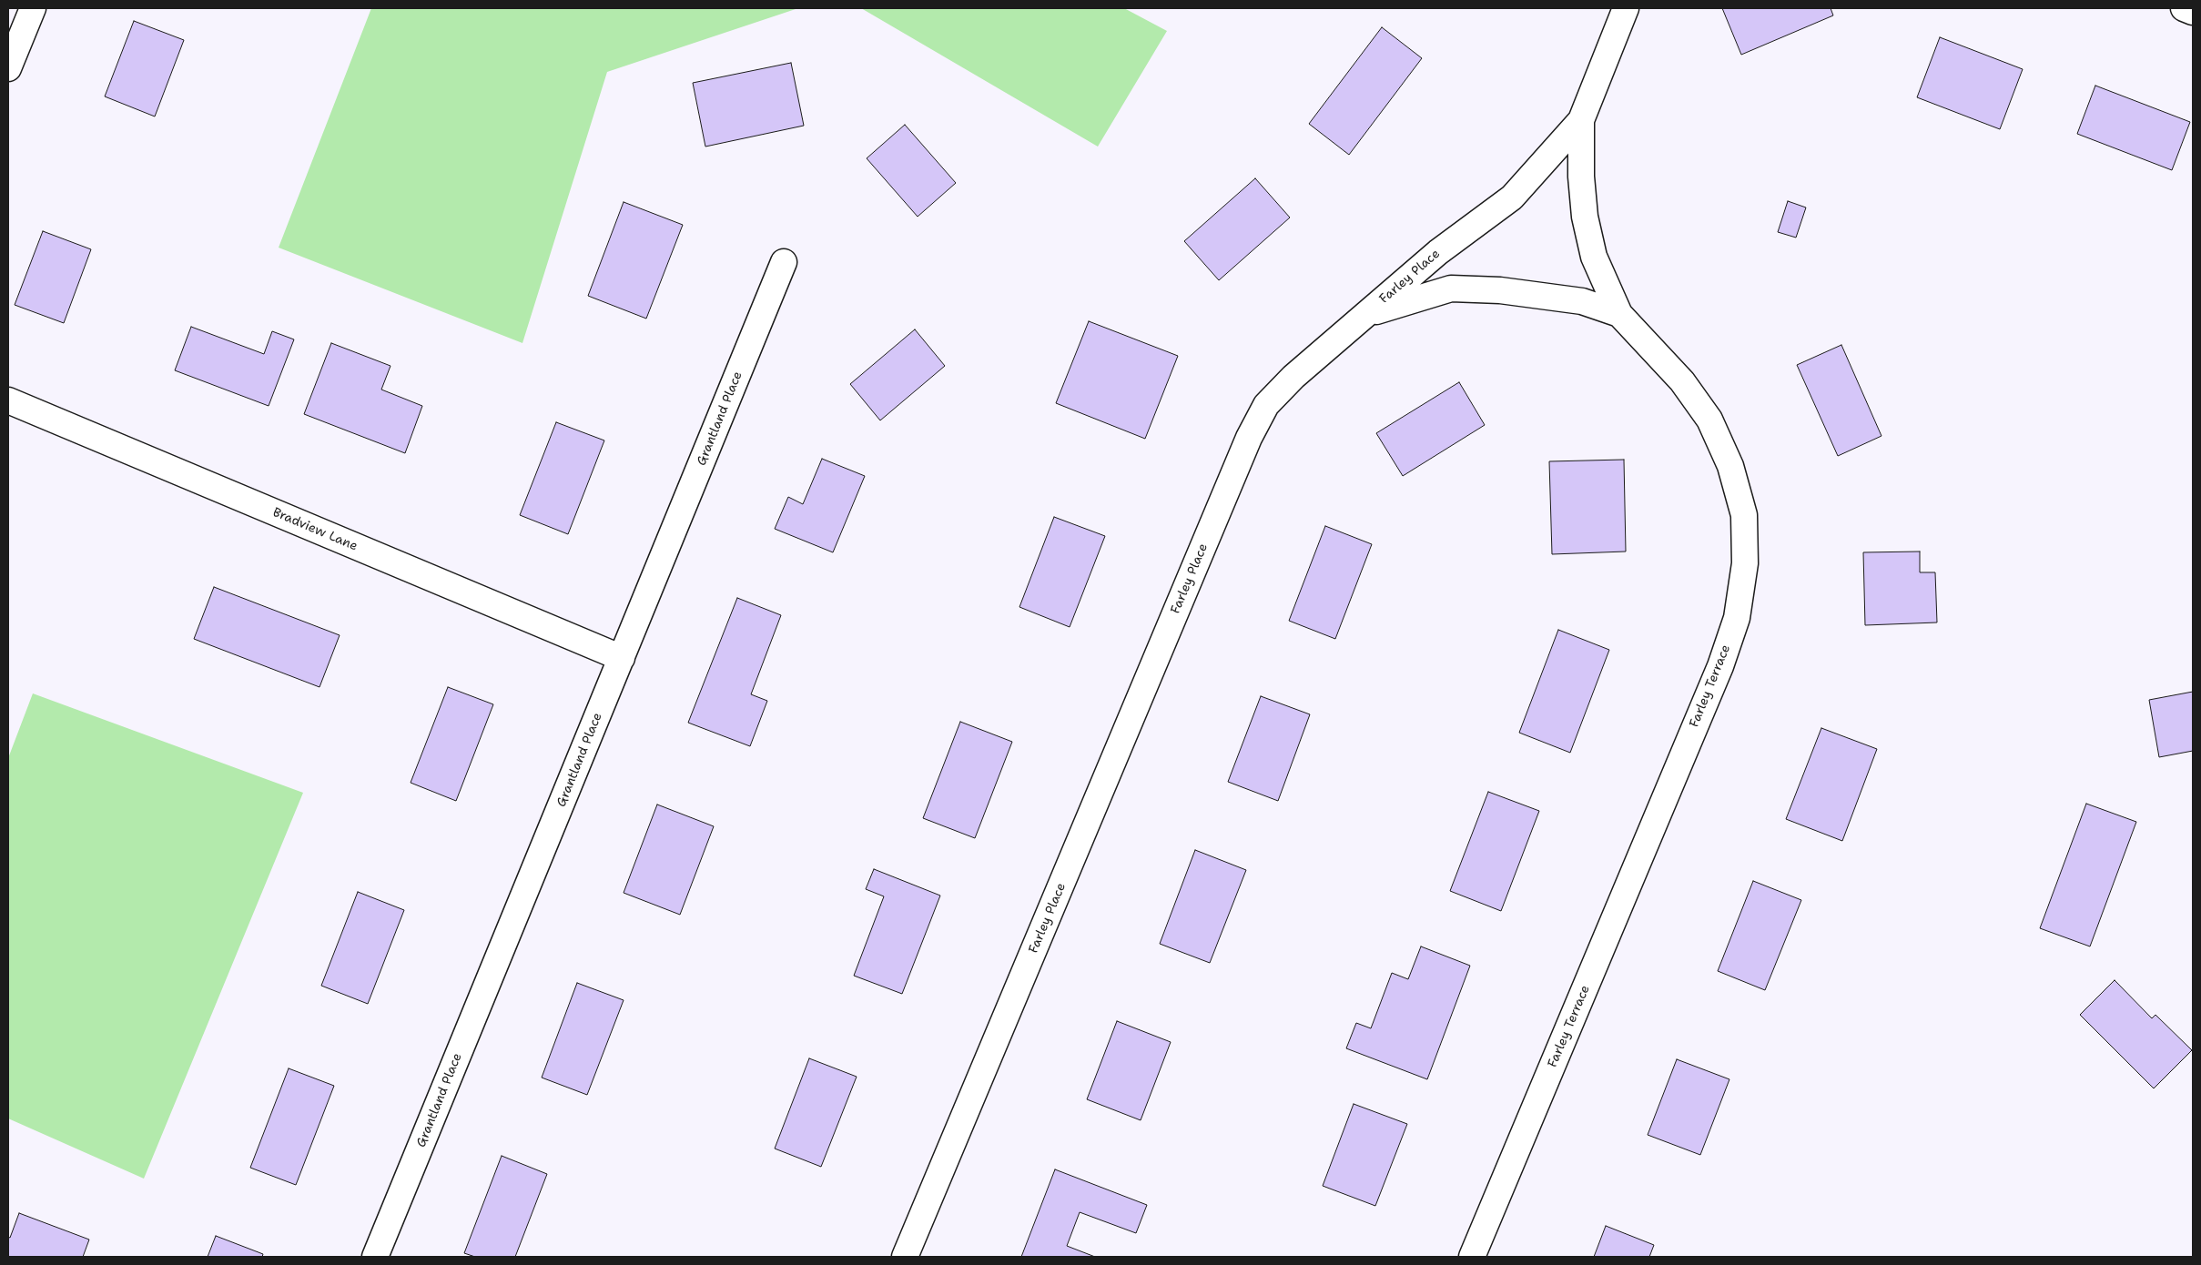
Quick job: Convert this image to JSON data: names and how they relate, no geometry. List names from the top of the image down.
{
  "streets": {
    "street": [
      "Farley Place",
      "Grantland Place",
      "Bradview Lane",
      "Farley Terrace"
    ]
  },
  "crossings": [
    ["Farley Place", "Farley Terrace"],
    ["Grantland Place", "Bradview Lane"]
  ]
}
